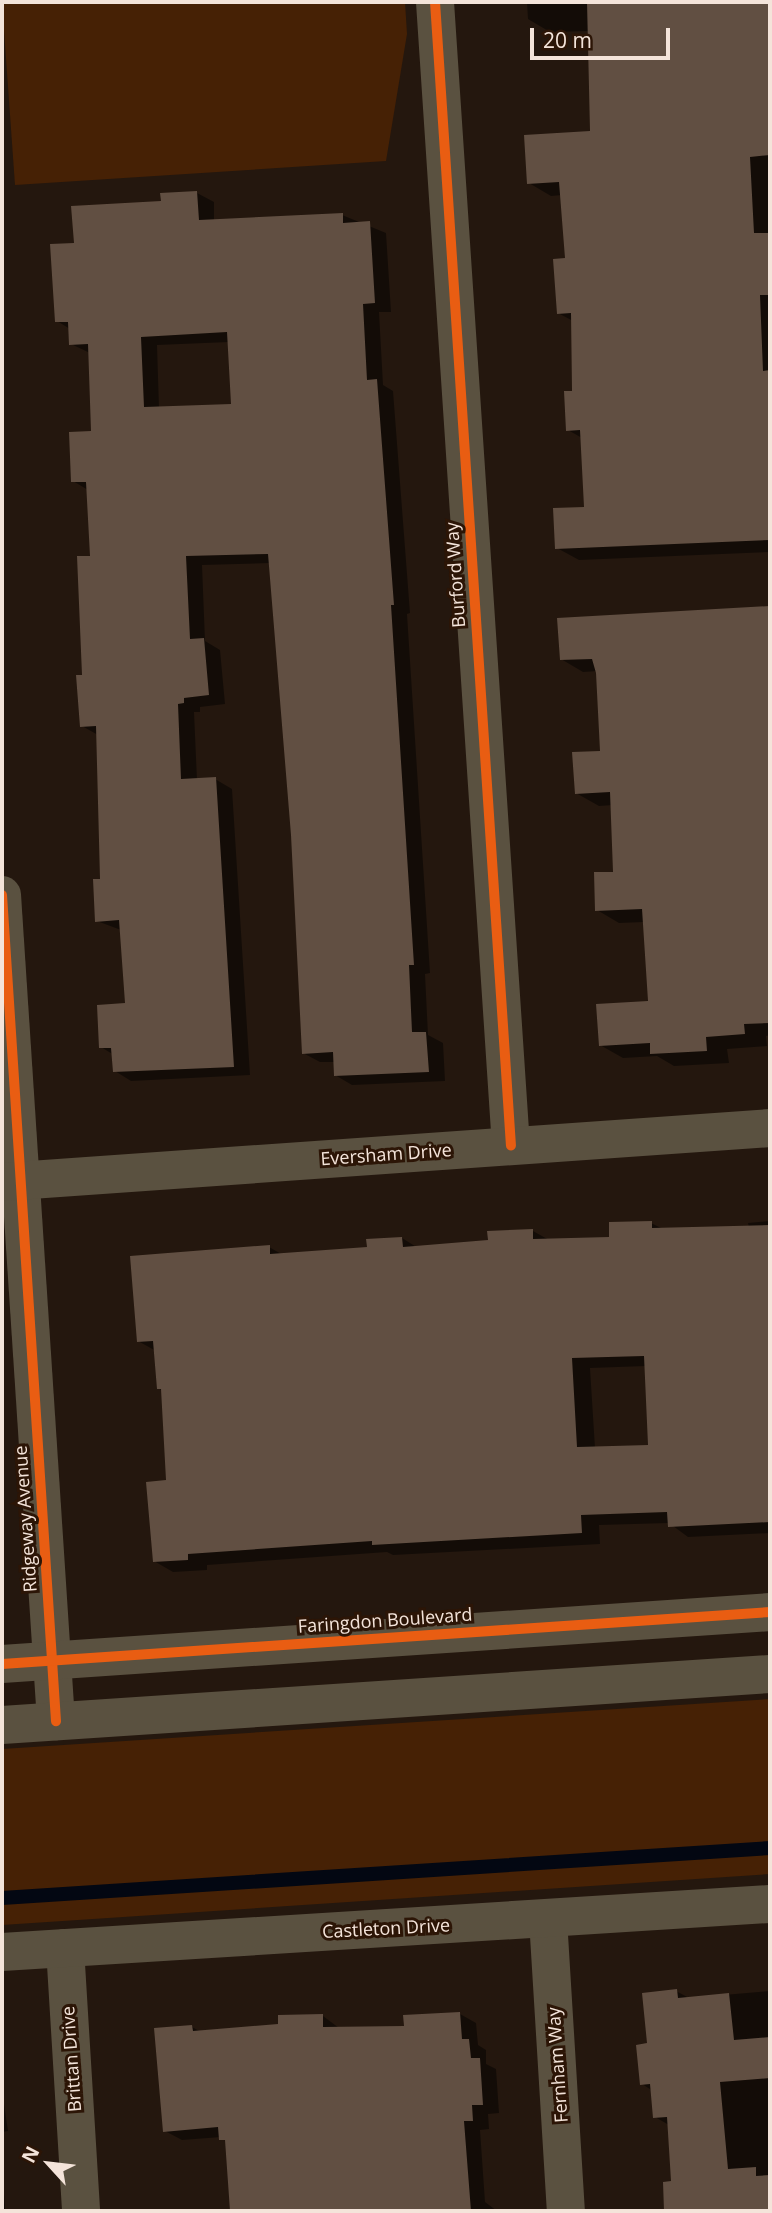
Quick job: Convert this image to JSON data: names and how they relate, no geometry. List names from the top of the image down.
{
  "streets": {
    "street": [
      "Burford Way",
      "Eversham Drive",
      "Ridgeway Avenue",
      "Faringdon Boulevard",
      "Castleton Drive",
      "Brittan Drive",
      "Fernham Way"
    ]
  },
  "crossings": [
    ["Burford Way", "Eversham Drive"],
    ["Eversham Drive", "Ridgeway Avenue"],
    ["Ridgeway Avenue", "Faringdon Boulevard"],
    ["Castleton Drive", "Brittan Drive"],
    ["Castleton Drive", "Fernham Way"]
  ],
  "scale_bar": "20 m",
  "north": "top left"
}
